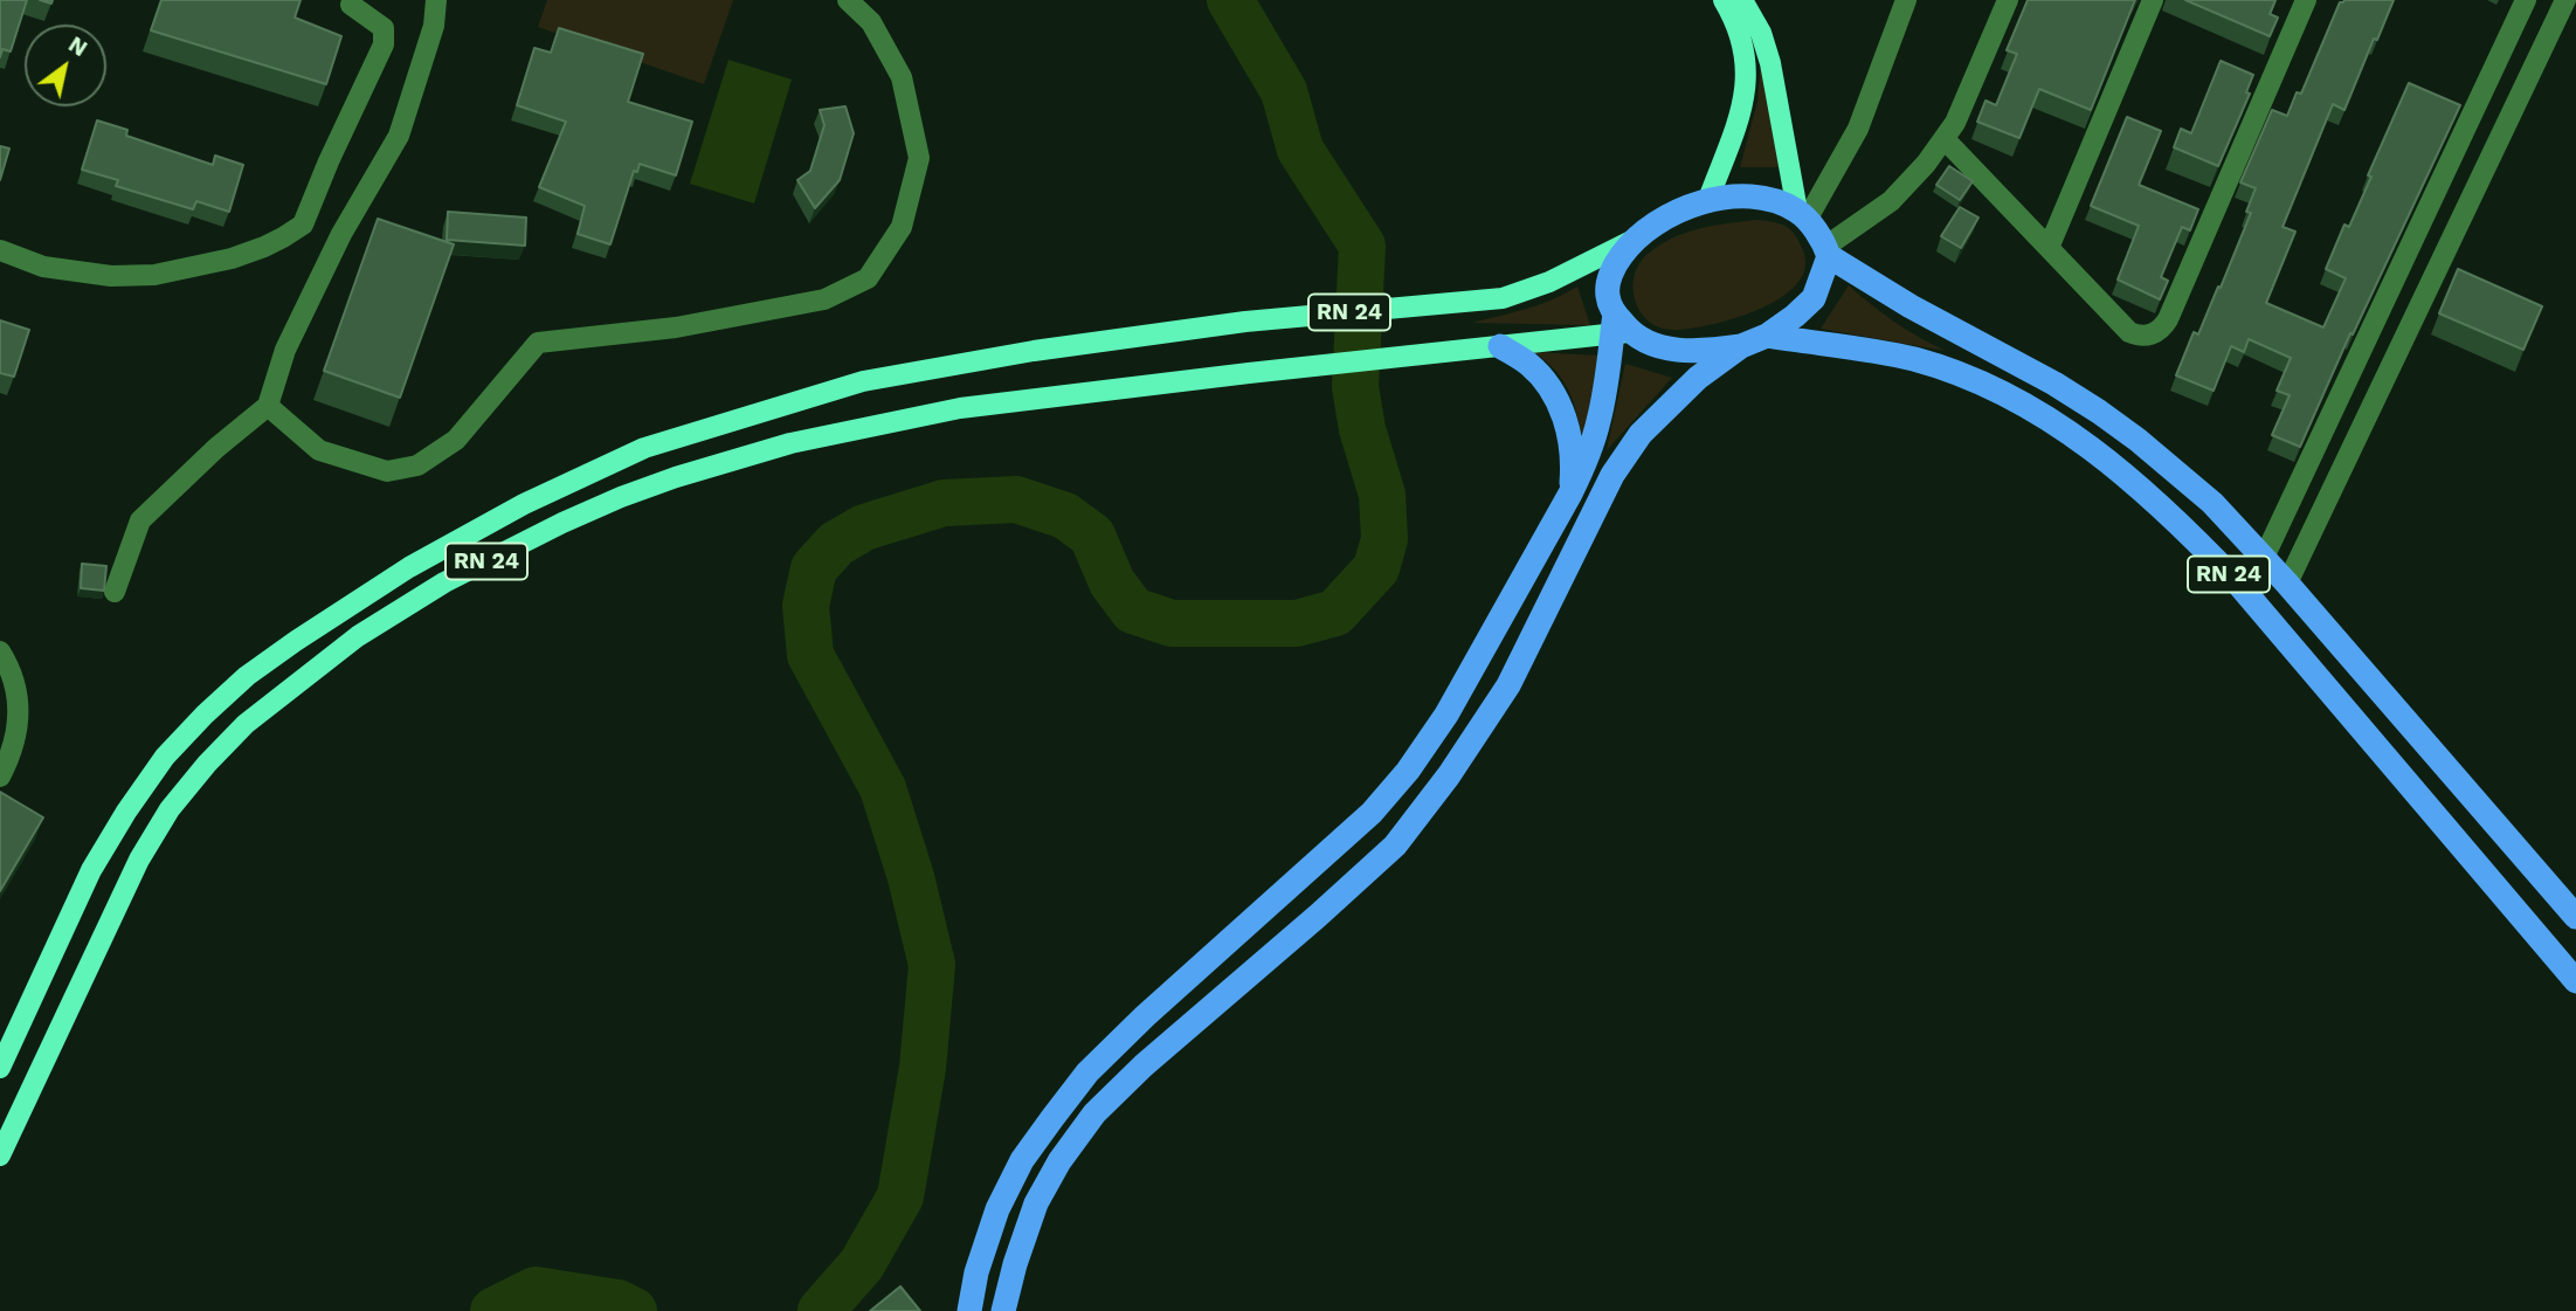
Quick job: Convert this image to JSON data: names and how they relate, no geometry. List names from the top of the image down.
{
  "streets": {
    "highway": ["RN 24"]
  },
  "north": "top right"
}
